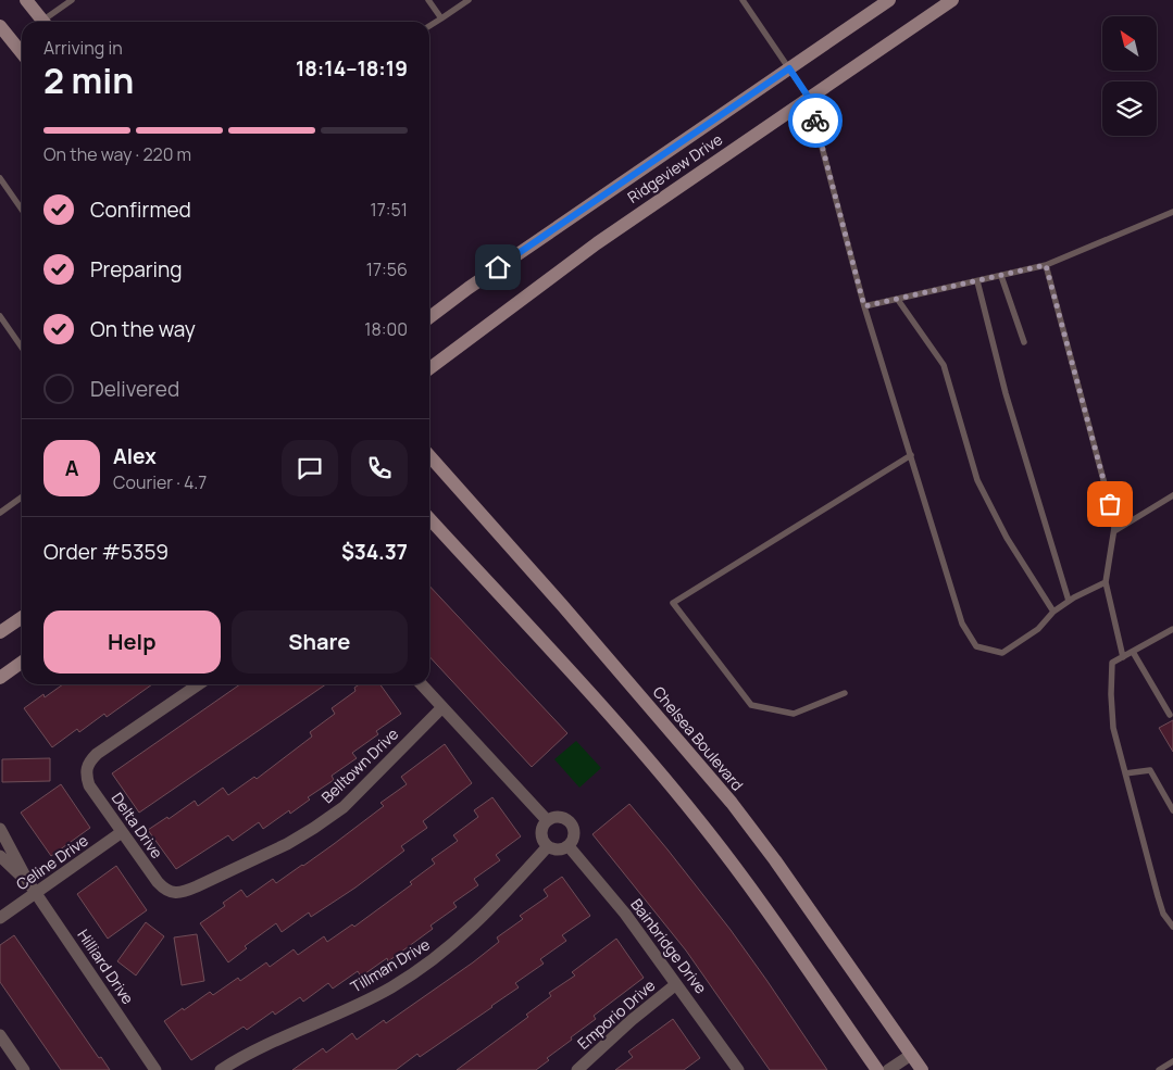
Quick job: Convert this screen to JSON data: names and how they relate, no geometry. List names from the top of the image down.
{
  "streets": {
    "main road": ["Ridgeview Drive", "Chelsea Boulevard"],
    "street": [
      "Belltown Drive",
      "Delta Drive",
      "Celine Drive",
      "Bainbridge Drive",
      "Tillman Drive",
      "Hilliard Drive",
      "Emporio Drive"
    ]
  },
  "crossings": [
    ["Belltown Drive", "Delta Drive"],
    ["Delta Drive", "Celine Drive"],
    ["Celine Drive", "Hilliard Drive"],
    ["Bainbridge Drive", "Tillman Drive"],
    ["Bainbridge Drive", "Emporio Drive"]
  ],
  "north": "top left",
  "page": {
    "heading": ["2 min", "Arriving in", "18:14–18:19"],
    "panel": [
      "Alex",
      "Courier · 4.7",
      "Order #5359",
      "$34.37"
    ],
    "bar": "On the way · 220 m",
    "list": [
      ["Confirmed", "17:51"],
      ["Preparing", "17:56"],
      ["On the way", "18:00"],
      "Delivered"
    ],
    "round": "A",
    "buttons": ["Help", "Share"]
  }
}
